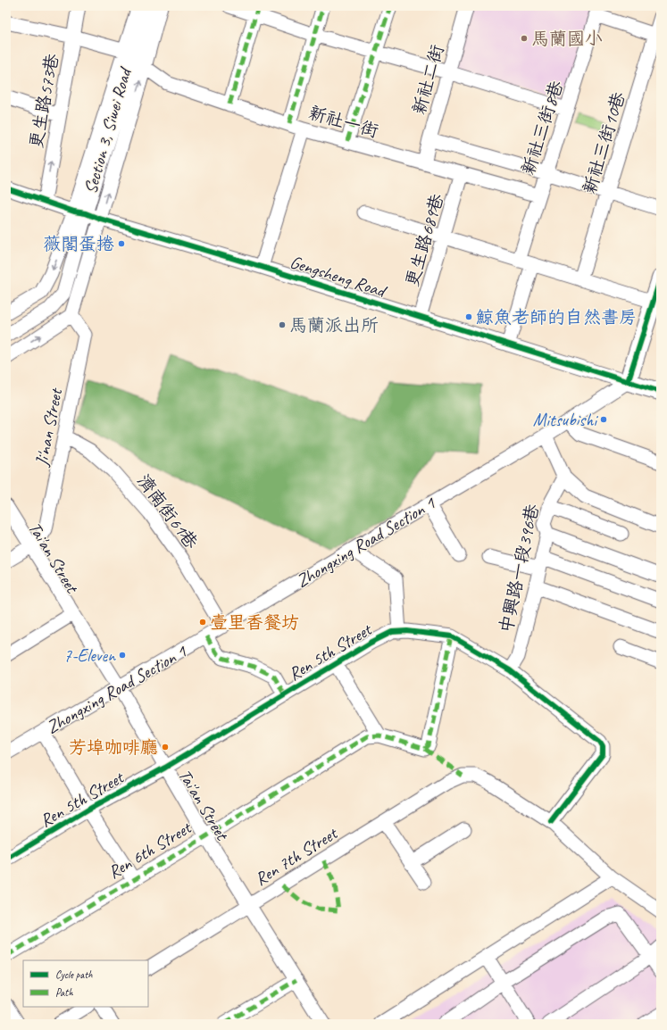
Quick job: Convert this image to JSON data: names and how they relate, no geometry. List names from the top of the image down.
{
  "streets": {
    "main road": ["Gengsheng Road"],
    "street": [
      "新社二街",
      "更生路573巷",
      "新社一街",
      "新社三街8巷",
      "Section 3, Siwei Road",
      "新社三街10巷",
      "更生路689巷",
      "Ji'nan Street",
      "濟南街61巷",
      "Zhongxing Road Section 1",
      "Tai'an Street",
      "中興路一段396巷",
      "Ren 5th Street",
      "Ren 6th Street",
      "Ren 7th Street"
    ]
  },
  "crossings": [
    ["新社二街", "新社一街"],
    ["更生路573巷", "Gengsheng Road"],
    ["新社一街", "新社三街8巷"],
    ["新社一街", "Section 3, Siwei Road"],
    ["新社一街", "更生路689巷"],
    ["Section 3, Siwei Road", "Gengsheng Road"],
    ["Section 3, Siwei Road", "Ji'nan Street"],
    ["更生路689巷", "Gengsheng Road"],
    ["Gengsheng Road", "Zhongxing Road Section 1"],
    ["Ji'nan Street", "濟南街61巷"],
    ["Ji'nan Street", "Tai'an Street"],
    ["濟南街61巷", "Zhongxing Road Section 1"],
    ["Zhongxing Road Section 1", "Tai'an Street"],
    ["Tai'an Street", "Ren 5th Street"],
    ["Tai'an Street", "Ren 6th Street"],
    ["Tai'an Street", "Ren 7th Street"],
    ["中興路一段396巷", "Ren 5th Street"],
    ["Ren 5th Street", "Ren 7th Street"]
  ],
  "one_way": ["更生路573巷"],
  "places": [
    "馬蘭國小",
    "薇閣蛋捲",
    "鯨魚老師的自然書房",
    "馬蘭派出所",
    "Mitsubishi",
    "壹里香餐坊",
    "7-Eleven",
    "芳埠咖啡廳"
  ],
  "legend": ["Cycle path", "Path"]
}
